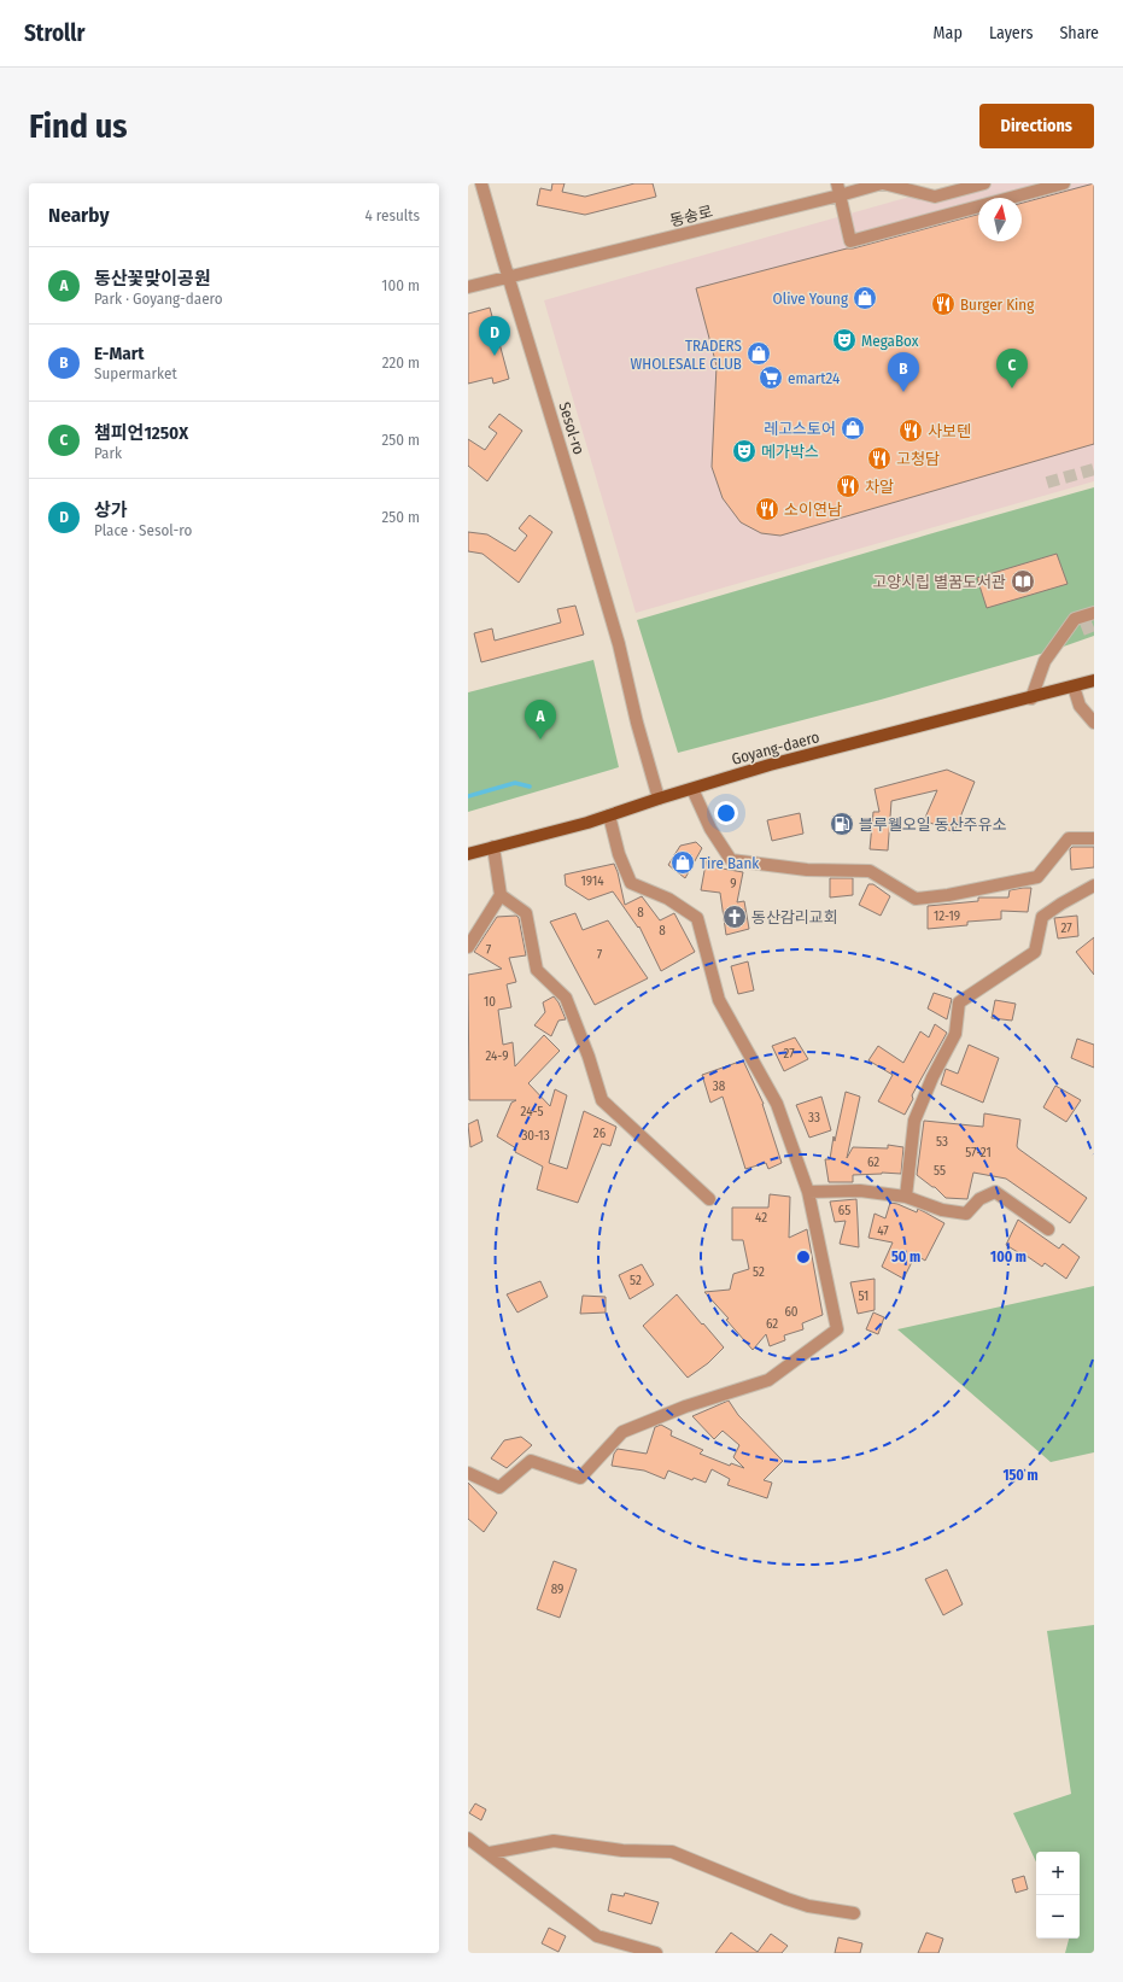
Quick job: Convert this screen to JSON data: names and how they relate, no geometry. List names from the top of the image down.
{
  "streets": {
    "main road": ["Goyang-daero"],
    "street": ["동송로", "Sesol-ro"]
  },
  "crossings": [
    ["동송로", "Sesol-ro"],
    ["Sesol-ro", "Goyang-daero"]
  ],
  "places": {
    "shop": [
      "Olive Young",
      "TRADERS WHOLESALE CLUB",
      "레고스토어",
      "Tire Bank"
    ],
    "restaurant": [
      "Burger King",
      "사보텐",
      "고청담",
      "차알",
      "소이연남"
    ],
    "theatre": ["MegaBox", "메가박스"],
    "supermarket": ["emart24"],
    "library": ["고양시립 별꿈도서관"],
    "fuel station": ["블루웰오일 동산주유소"],
    "church": ["동산감리교회"]
  },
  "house_numbers": [
    "1914",
    "9",
    "8",
    "12-19",
    "27",
    "8",
    "7",
    "7",
    "10",
    "27",
    "24-9",
    "38",
    "24-5",
    "33",
    "26",
    "30-13",
    "53",
    "57-21",
    "62",
    "55",
    "65",
    "42",
    "47",
    "52",
    "52",
    "51",
    "60",
    "62",
    "89"
  ],
  "north": "top",
  "page": {
    "header": "Strollr",
    "nav": ["Map", "Layers", "Share"],
    "buttons": "Directions",
    "title": "Find us",
    "heading": ["Nearby", "4 results"],
    "list": [
      {
        "mark": "A",
        "name": "동산꽃맞이공원",
        "note": "Park · Goyang-daero",
        "value": "100 m"
      },
      {
        "mark": "B",
        "name": "E-Mart",
        "note": "Supermarket",
        "value": "220 m"
      },
      {
        "mark": "C",
        "name": "챔피언1250X",
        "note": "Park",
        "value": "250 m"
      },
      {
        "mark": "D",
        "name": "상가",
        "note": "Place · Sesol-ro",
        "value": "250 m"
      }
    ],
    "pins": [
      "D",
      "C",
      "B",
      "A"
    ],
    "map_buttons": ["+", "−"]
  },
  "rings": ["50 m", "100 m", "150 m"]
}
